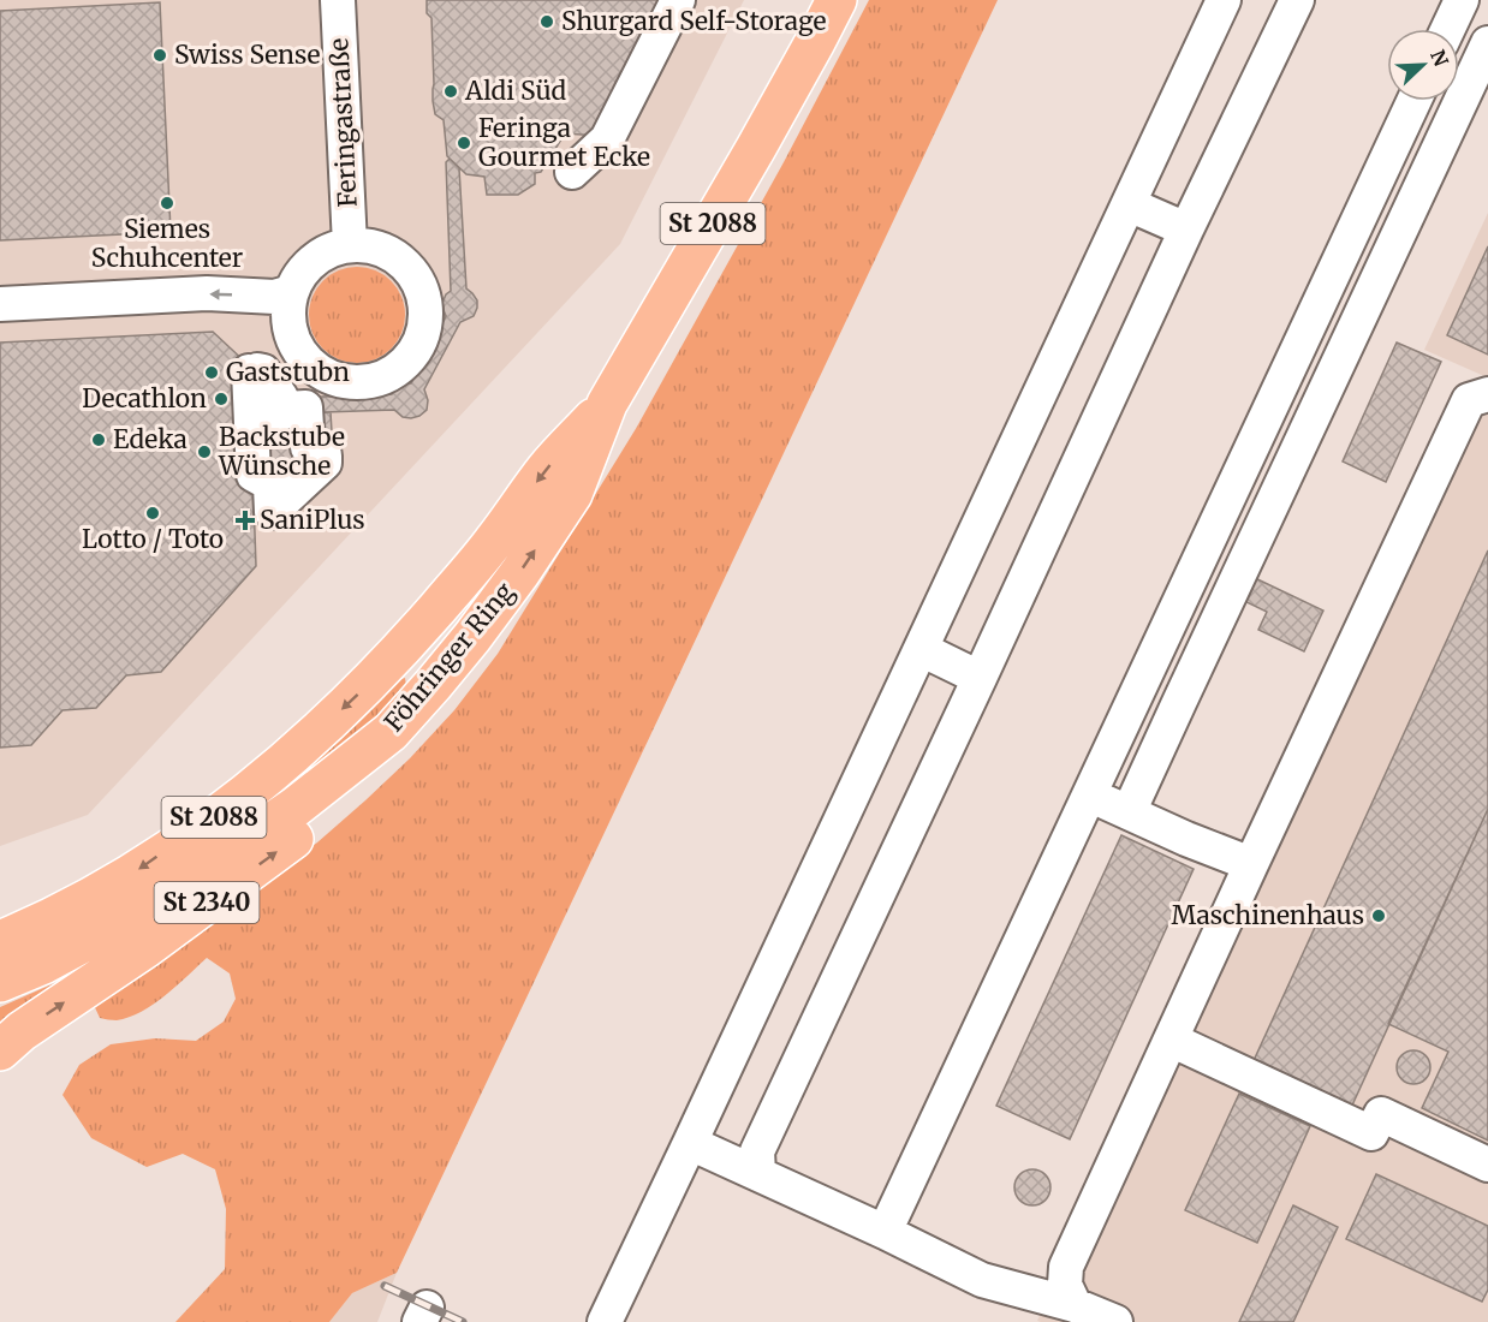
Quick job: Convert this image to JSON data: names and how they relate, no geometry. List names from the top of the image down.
{
  "streets": {
    "highway": ["St 2088", "Föhringer Ring", "St 2340"],
    "street": ["Feringastraße"]
  },
  "crossings": [
    ["Föhringer Ring", "St 2340"]
  ],
  "places": {
    "other": [
      "Shurgard Self-Storage",
      "Swiss Sense",
      "Aldi Süd",
      "Feringa Gourmet Ecke",
      "Siemes Schuhcenter",
      "Gaststubn",
      "Decathlon",
      "Edeka",
      "Backstube Wünsche",
      "Lotto / Toto",
      "Maschinenhaus"
    ],
    "health": ["SaniPlus"]
  },
  "north": "top right"
}
